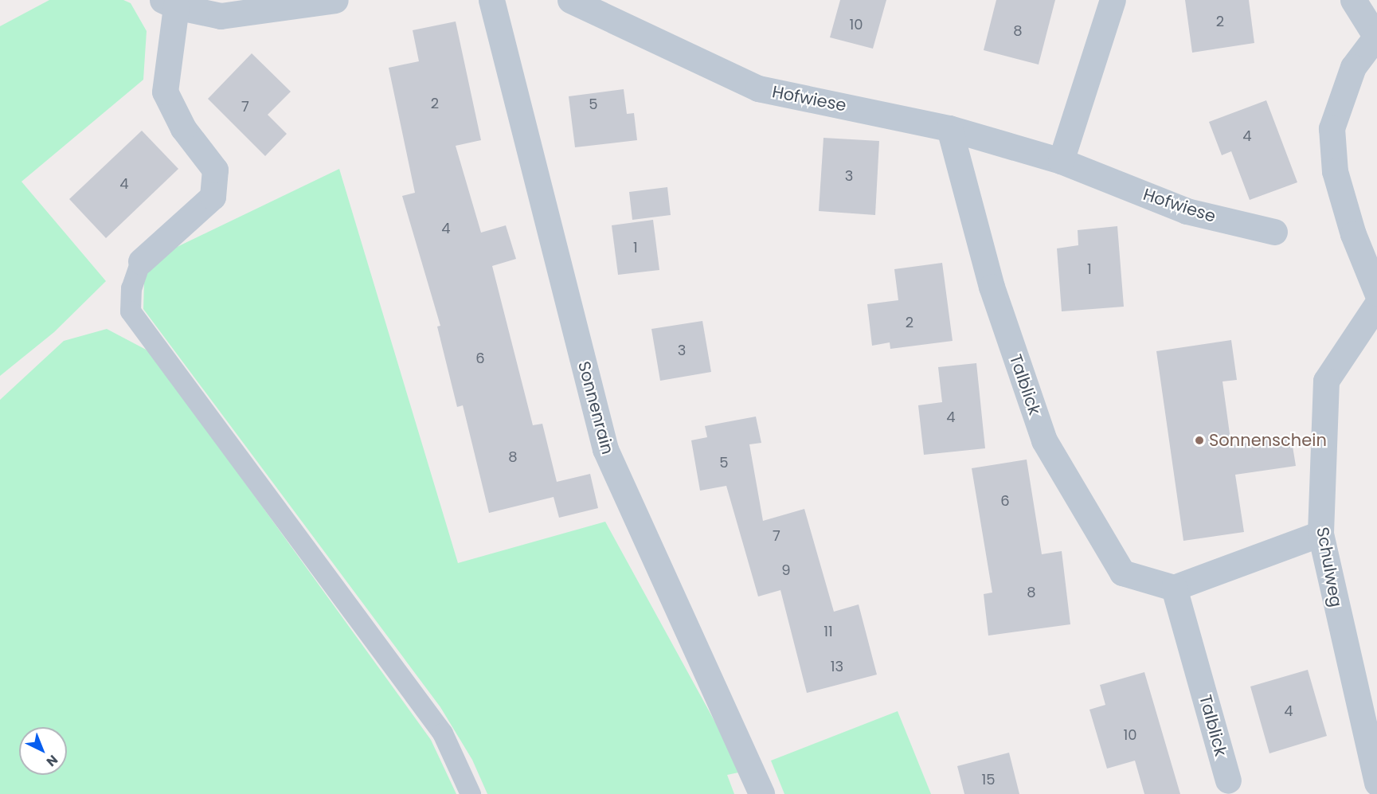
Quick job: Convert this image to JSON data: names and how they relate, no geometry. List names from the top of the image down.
{
  "streets": {
    "street": [
      "Hofwiese",
      "Talblick",
      "Sonnenrain",
      "Schulweg"
    ]
  },
  "crossings": [
    ["Hofwiese", "Talblick"]
  ],
  "places": ["Sonnenschein"],
  "house_numbers": [
    "2",
    "10",
    "8",
    "2",
    "5",
    "7",
    "4",
    "3",
    "4",
    "4",
    "1",
    "1",
    "2",
    "3",
    "6",
    "4",
    "8",
    "5",
    "6",
    "7",
    "9",
    "8",
    "11",
    "13",
    "4",
    "10",
    "15"
  ],
  "north": "bottom right"
}
